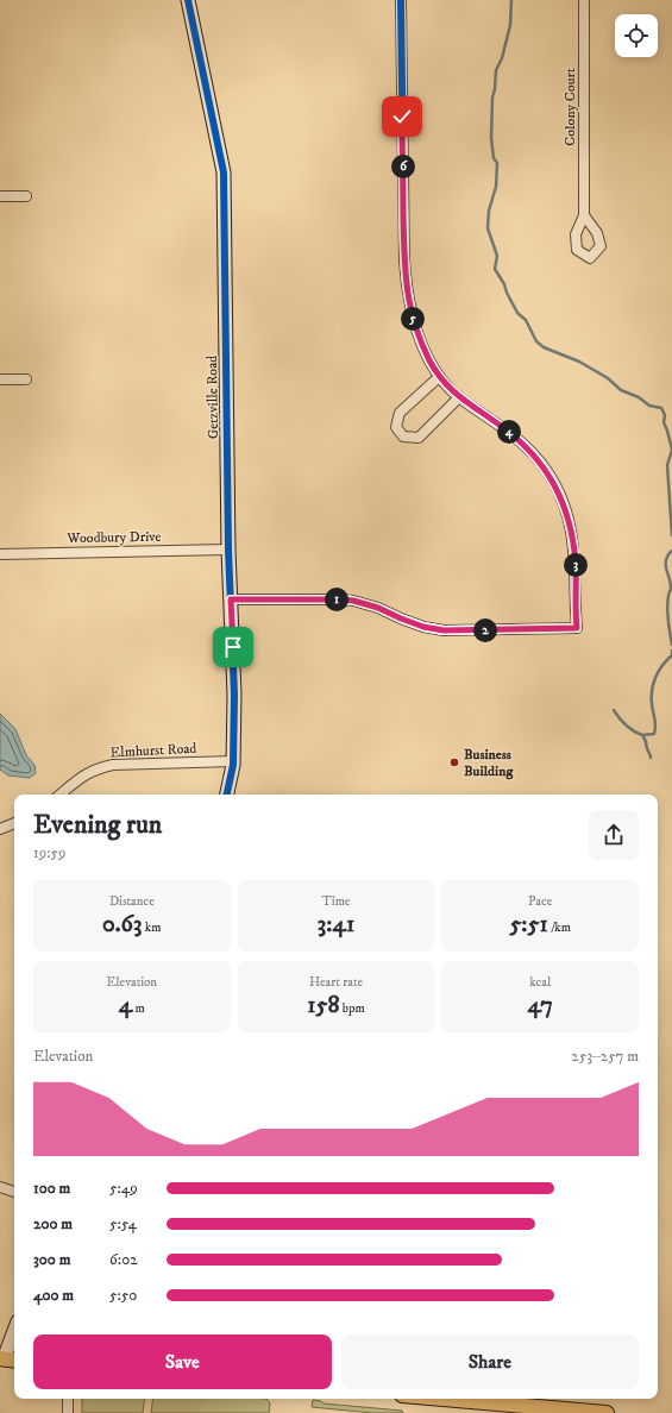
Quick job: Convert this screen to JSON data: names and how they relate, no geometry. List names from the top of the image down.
{
  "streets": {
    "street": [
      "Colony Court",
      "Getzville Road",
      "Woodbury Drive",
      "Elmhurst Road"
    ]
  },
  "crossings": [
    ["Getzville Road", "Woodbury Drive"],
    ["Getzville Road", "Elmhurst Road"]
  ],
  "places": ["Business Building"],
  "page": {
    "pins": [
      "6",
      "5",
      "4",
      "3",
      "1",
      "2"
    ],
    "heading": ["Evening run", "19:59"],
    "stats": [
      ["Distance", "0.63 km"],
      ["Time", "3:41"],
      ["Pace", "5:51 /km"],
      ["Elevation", "4 m"],
      ["Heart rate", "158 bpm"],
      ["kcal", "47"]
    ],
    "chart": ["Elevation", "253–257 m"],
    "list": [
      {
        "name": "100 m",
        "note": "5:49"
      },
      {
        "name": "200 m",
        "note": "5:54"
      },
      {
        "name": "300 m",
        "note": "6:02"
      },
      {
        "name": "400 m",
        "note": "5:50"
      }
    ],
    "buttons": ["Save", "Share"]
  }
}
